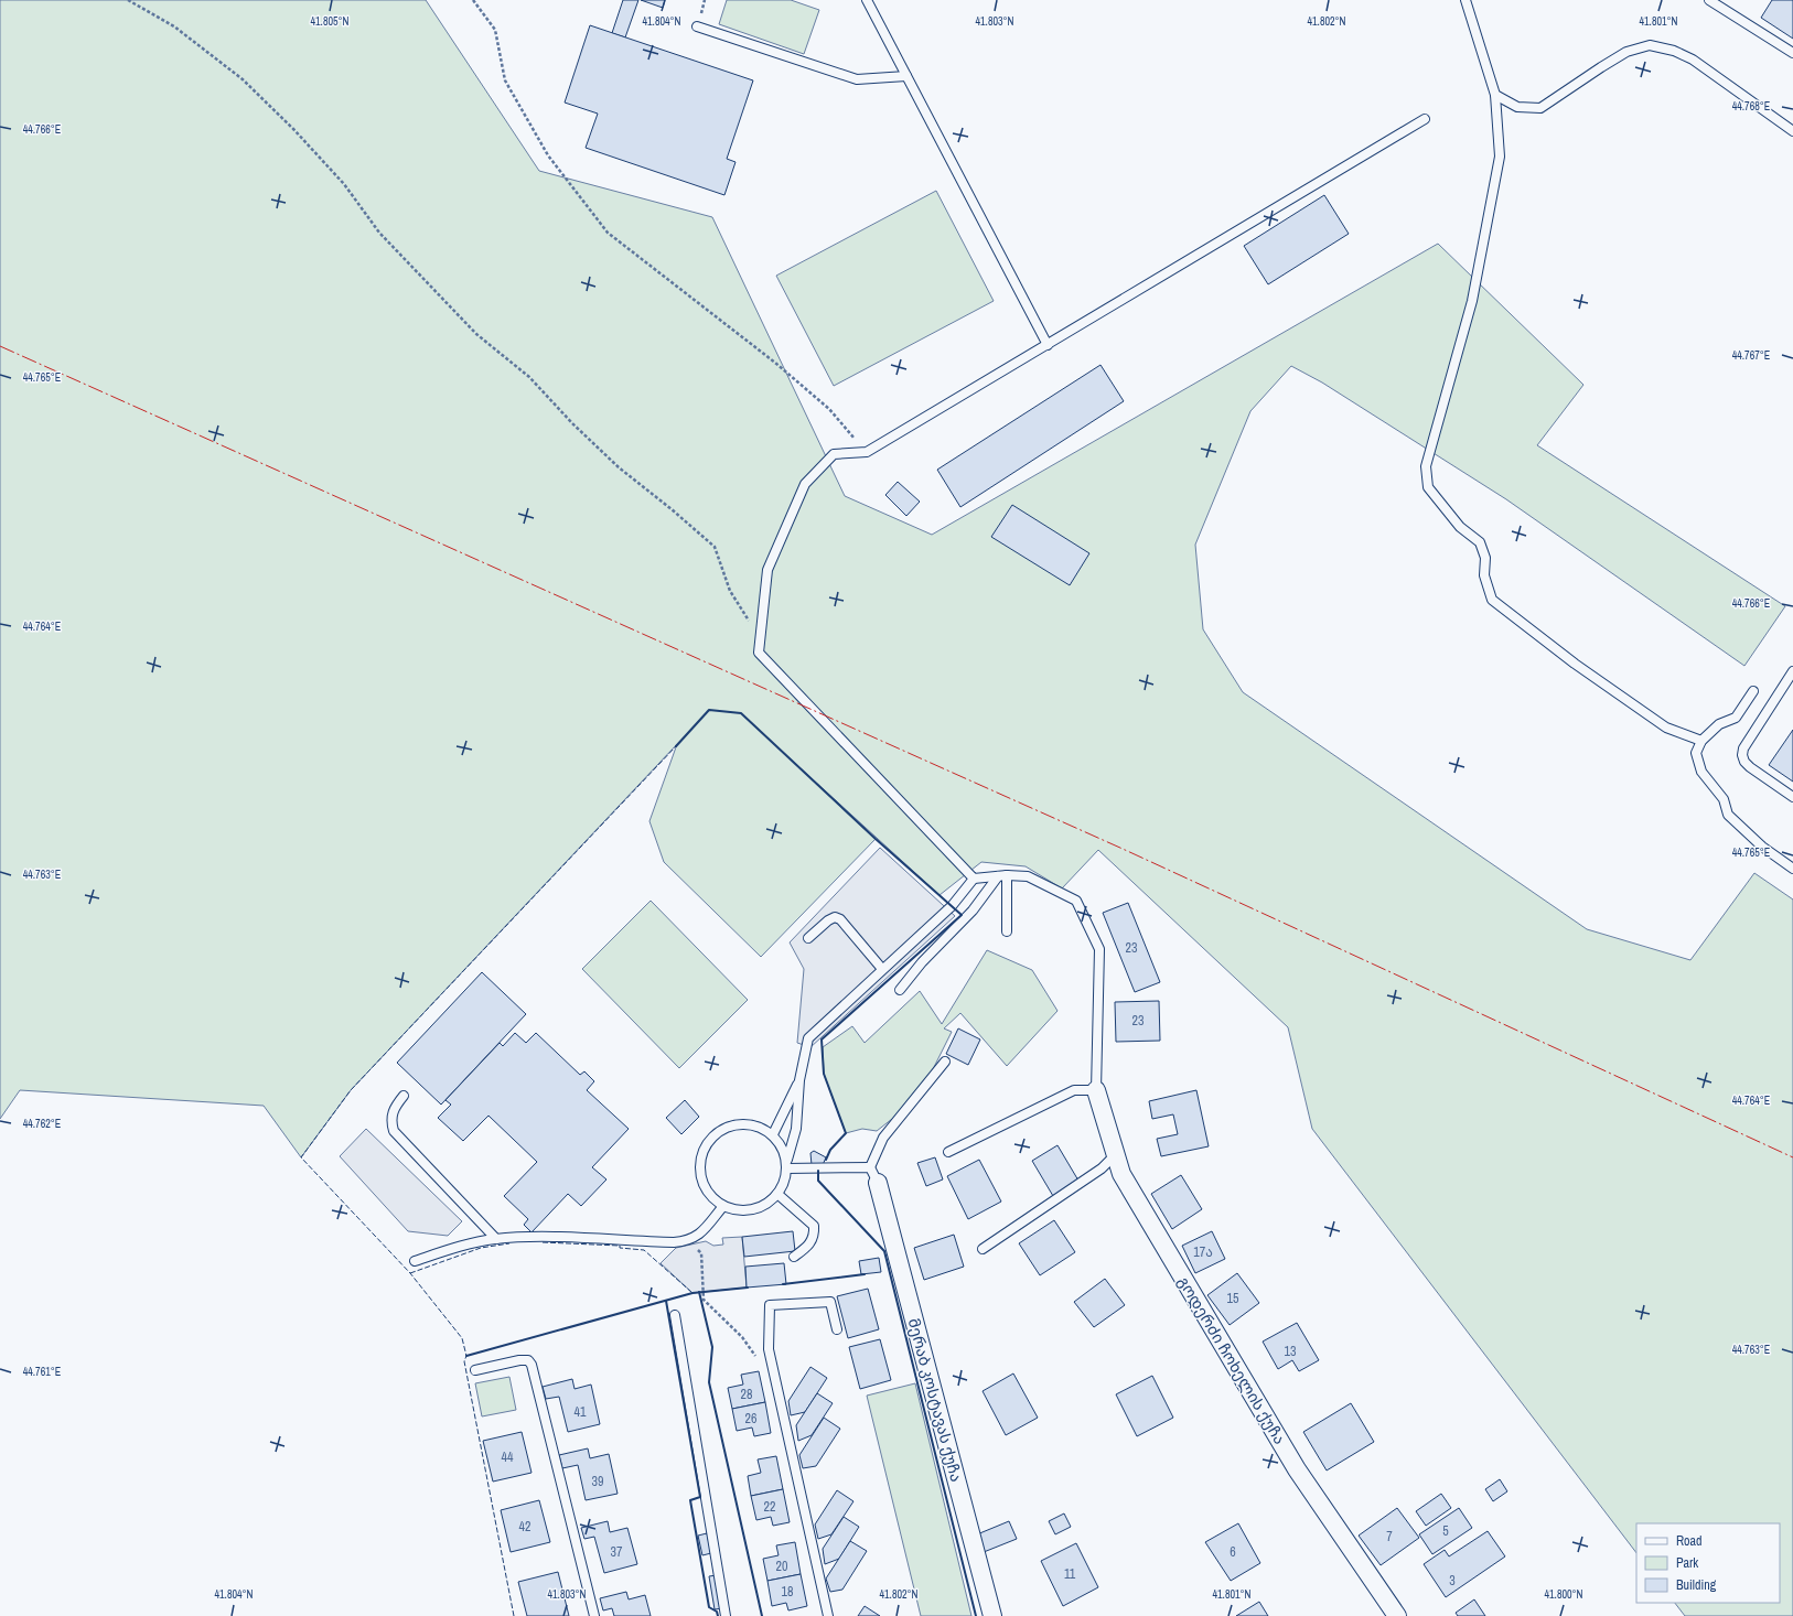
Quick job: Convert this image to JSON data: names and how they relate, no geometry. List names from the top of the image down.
{
  "streets": {
    "street": ["გოდერძი ჩოხელის ქუჩა", "მერაბ კოსტავას ქუჩა"]
  },
  "house_numbers": [
    "23",
    "23",
    "17ა",
    "15",
    "13",
    "28",
    "41",
    "26",
    "44",
    "39",
    "22",
    "42",
    "5",
    "7",
    "37",
    "6",
    "20",
    "11",
    "3",
    "18"
  ],
  "legend": ["Road", "Park", "Building"],
  "coordinates": [
    "41.805°N",
    "41.804°N",
    "41.803°N",
    "41.802°N",
    "41.801°N",
    "44.768°E",
    "44.766°E",
    "44.767°E",
    "44.765°E",
    "44.764°E",
    "44.763°E",
    "44.762°E",
    "44.761°E",
    "41.800°N"
  ]
}
